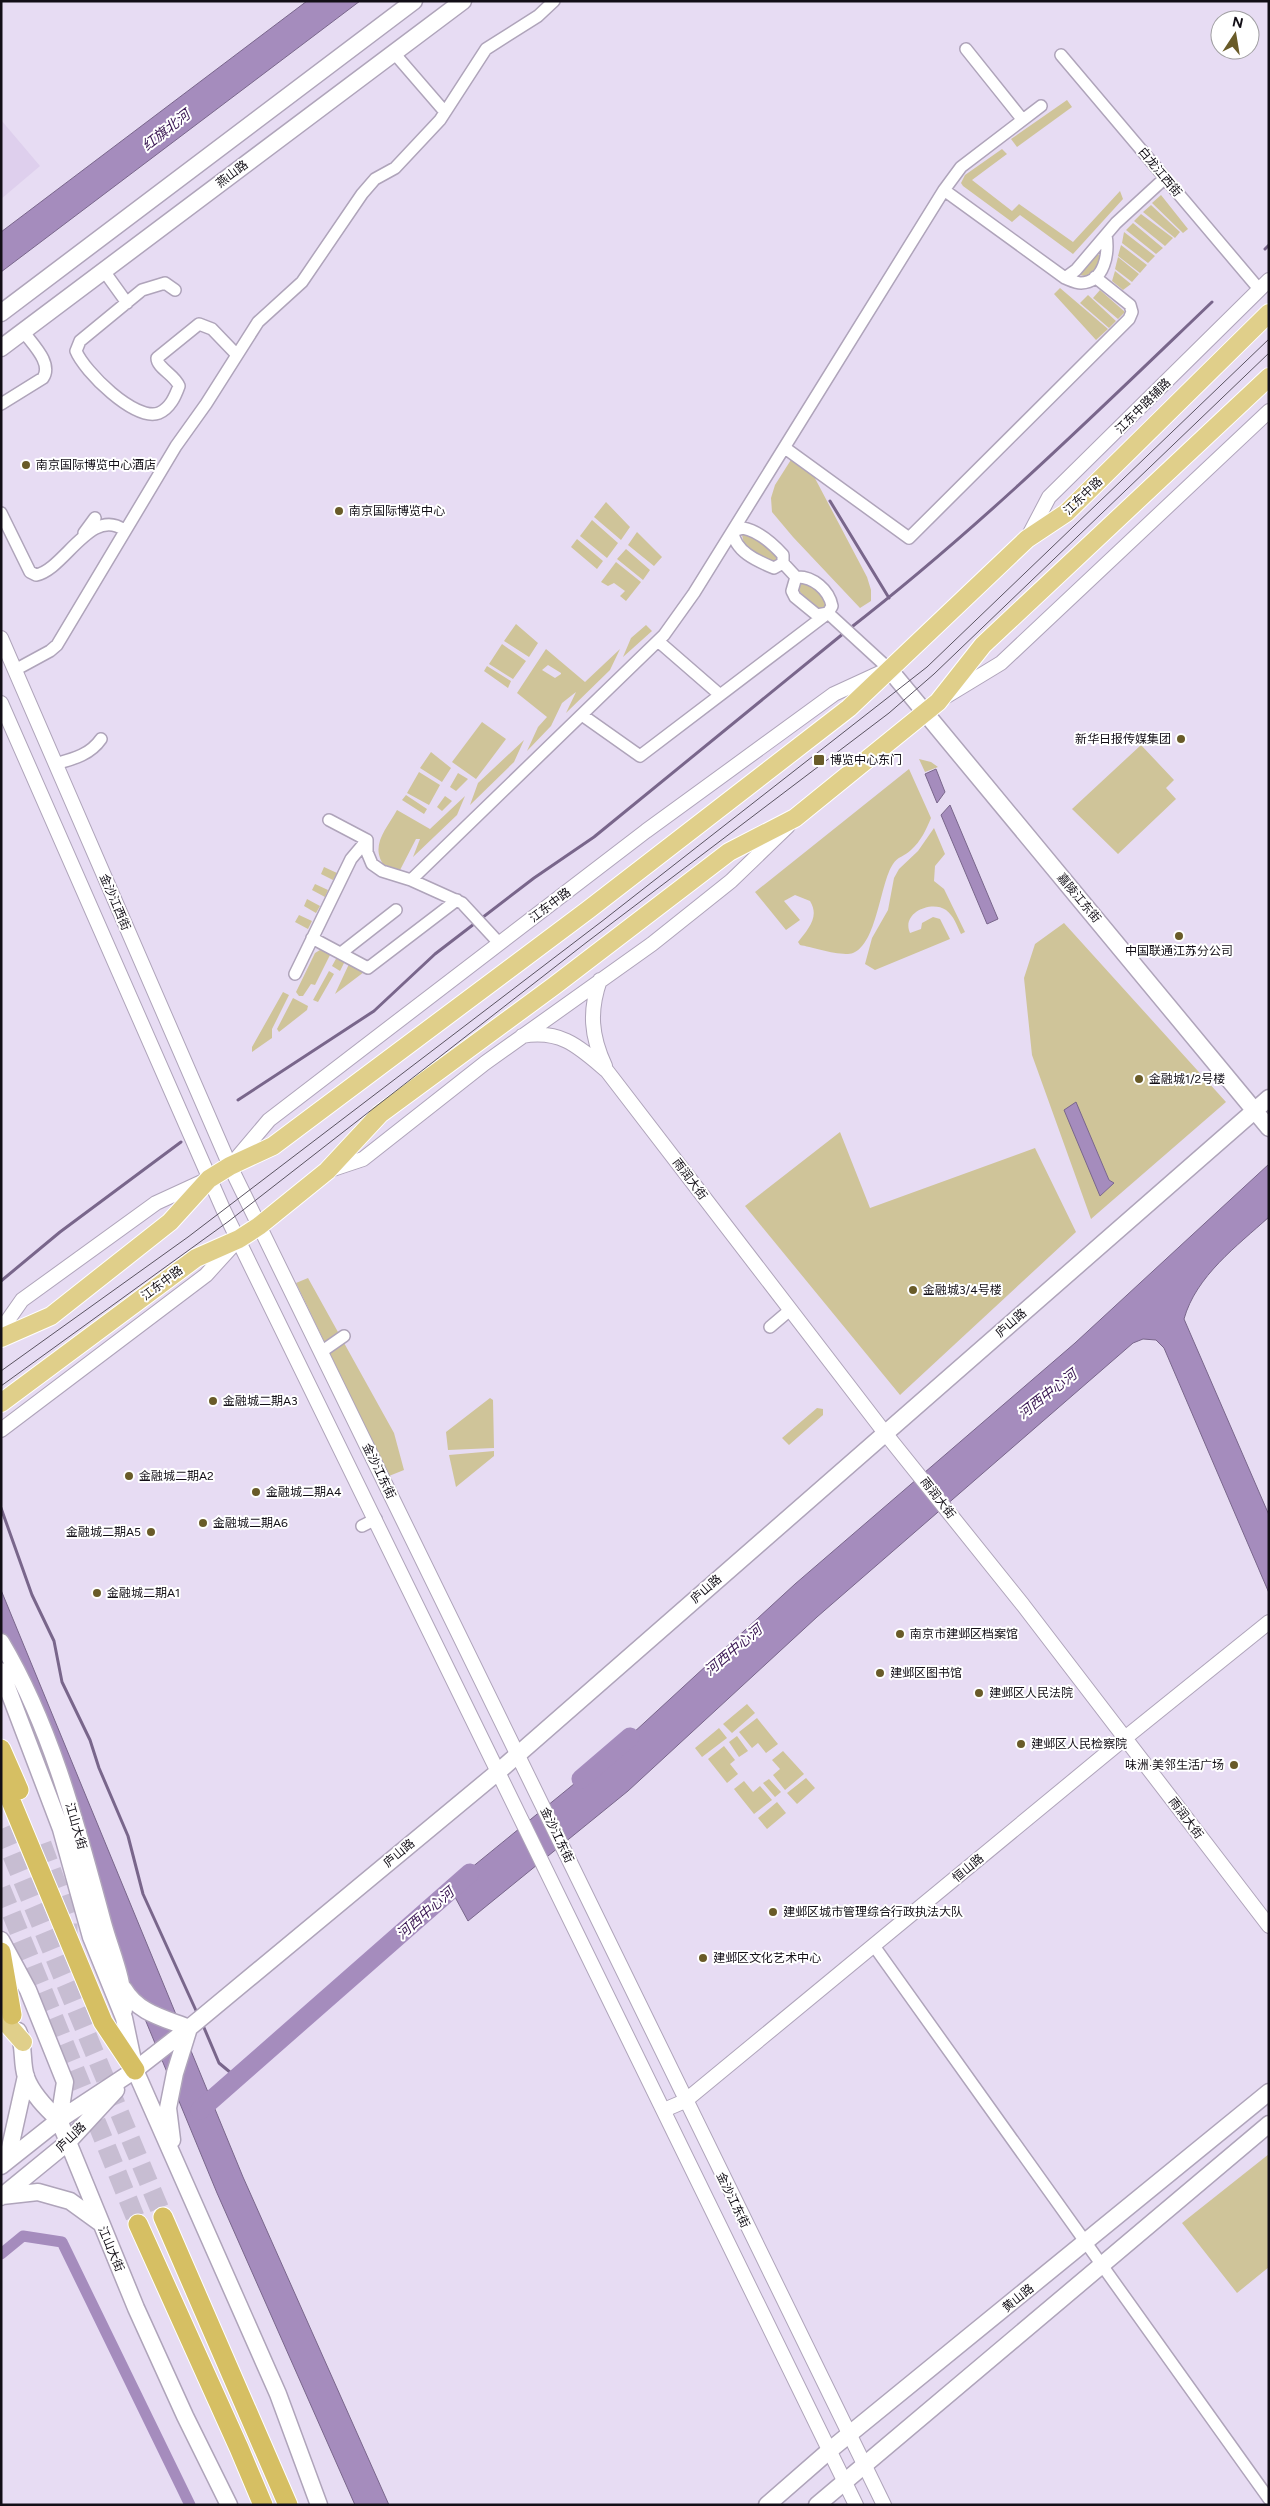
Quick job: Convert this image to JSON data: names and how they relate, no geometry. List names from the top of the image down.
{
  "streets": {
    "main road": [
      "燕山路",
      "江东中路",
      "嘉陵江东街",
      "庐山路",
      "江山大街",
      "黄山路"
    ],
    "street": [
      "白龙江西街",
      "江东中路辅路",
      "金沙江西街",
      "雨润大街",
      "金沙江东街",
      "恒山路"
    ]
  },
  "crossings": [
    ["白龙江西街", "江东中路辅路"],
    ["江东中路辅路", "江东中路"],
    ["江东中路", "嘉陵江东街"],
    ["江东中路", "金沙江西街"],
    ["江东中路", "金沙江东街"],
    ["嘉陵江东街", "庐山路"],
    ["金沙江西街", "金沙江东街"],
    ["雨润大街", "庐山路"],
    ["雨润大街", "恒山路"],
    ["庐山路", "金沙江东街"],
    ["庐山路", "江山大街"],
    ["金沙江东街", "恒山路"],
    ["金沙江东街", "黄山路"]
  ],
  "water": ["红旗北河", "河西中心河"],
  "places": {
    "other": [
      "南京国际博览中心酒店",
      "南京国际博览中心",
      "新华日报传媒集团",
      "中国联通江苏分公司",
      "金融城1/2号楼",
      "金融城3/4号楼",
      "金融城二期A3",
      "金融城二期A2",
      "金融城二期A4",
      "金融城二期A6",
      "金融城二期A5",
      "金融城二期A1",
      "南京市建邺区档案馆",
      "建邺区图书馆",
      "建邺区人民法院",
      "建邺区人民检察院",
      "味洲·美邻生活广场",
      "建邺区城市管理综合行政执法大队",
      "建邺区文化艺术中心"
    ],
    "transit": ["博览中心东门"]
  },
  "north": "top"
}
